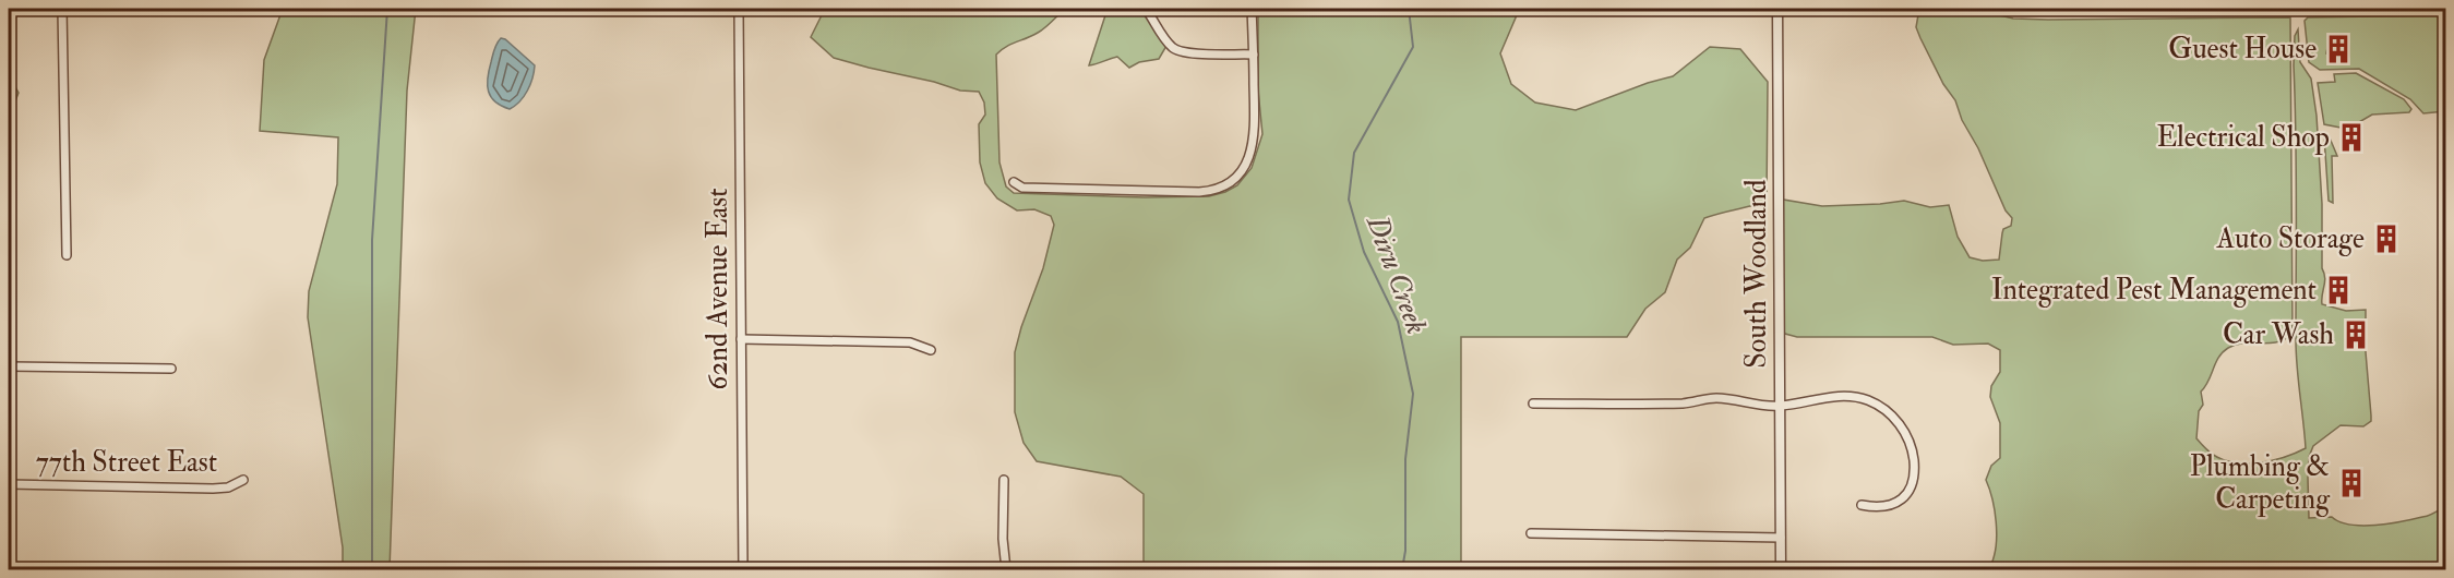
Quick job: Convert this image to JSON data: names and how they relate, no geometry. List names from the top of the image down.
{
  "streets": {
    "street": ["South Woodland", "62nd Avenue East", "77th Street East"]
  },
  "water": ["Diru Creek"],
  "places": {
    "building": [
      "Guest House",
      "Electrical Shop",
      "Auto Storage",
      "Integrated Pest Management",
      "Car Wash",
      "Plumbing & Carpeting"
    ]
  }
}
